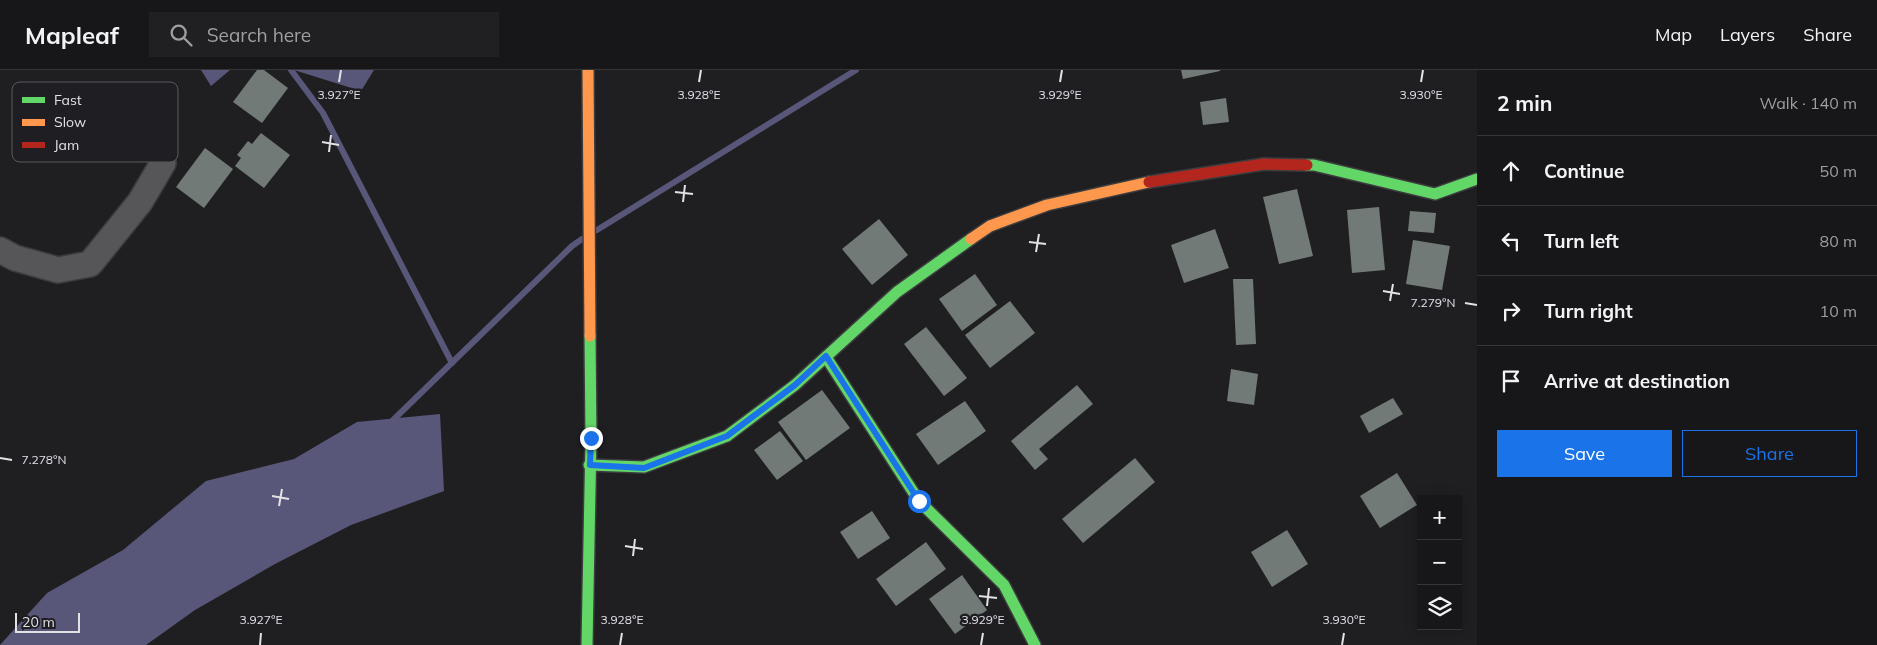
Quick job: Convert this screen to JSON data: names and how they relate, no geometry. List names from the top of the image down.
{
  "legend": ["Fast", "Slow", "Jam"],
  "scale_bar": "20 m",
  "page": {
    "header": "Mapleaf",
    "search": "Search here",
    "nav": ["Map", "Layers", "Share"],
    "heading": ["2 min", "Walk · 140 m"],
    "list": [
      ["Continue", "50 m"],
      ["Turn left", "80 m"],
      ["Turn right", "10 m"],
      "Arrive at destination"
    ],
    "buttons": ["Save", "Share"],
    "map_buttons": ["+", "−"],
    "scale": "20 m"
  },
  "coordinates": [
    "3.927°E",
    "3.928°E",
    "3.929°E",
    "3.930°E",
    "7.279°N",
    "7.278°N"
  ]
}
